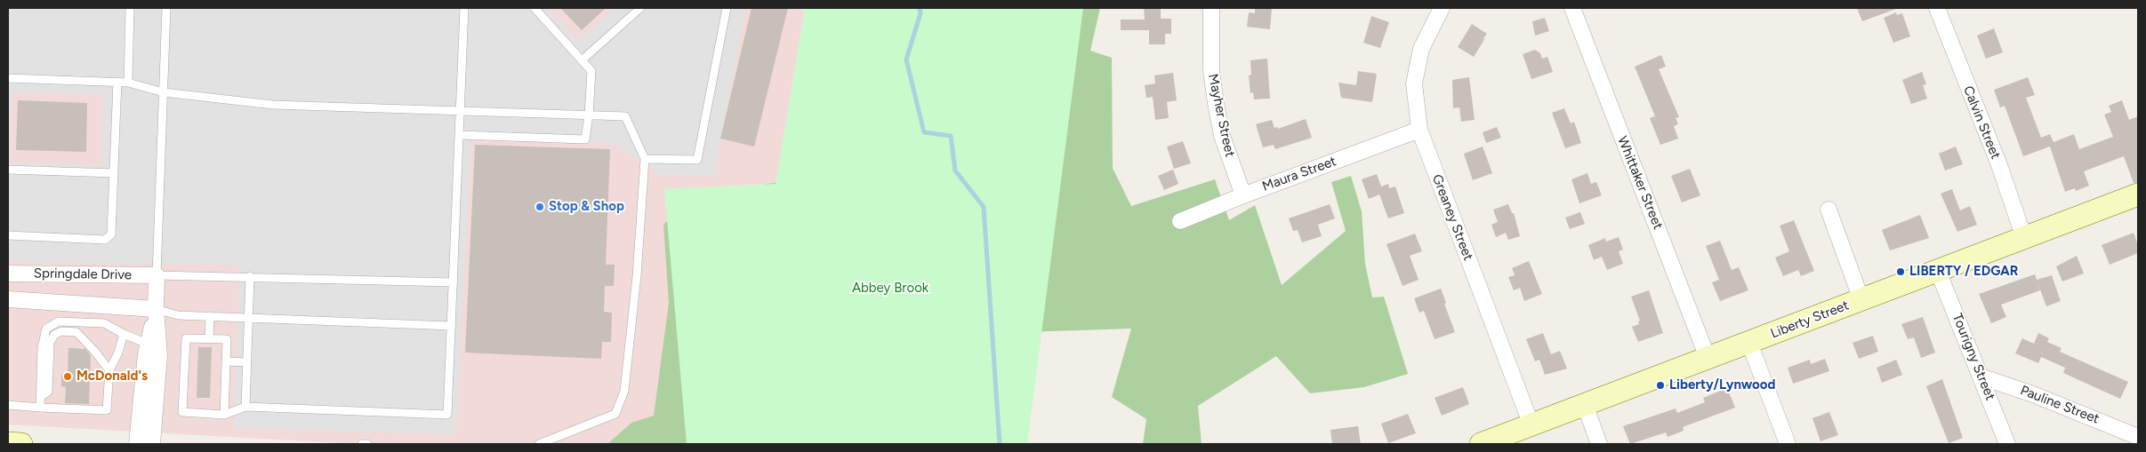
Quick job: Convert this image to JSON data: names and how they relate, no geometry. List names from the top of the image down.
{
  "streets": {
    "main road": ["Liberty Street"],
    "street": [
      "Mayher Street",
      "Calvin Street",
      "Maura Street",
      "Whittaker Street",
      "Greaney Street",
      "Springdale Drive",
      "Tourigny Street",
      "Pauline Street"
    ]
  },
  "crossings": [
    ["Mayher Street", "Maura Street"],
    ["Calvin Street", "Liberty Street"],
    ["Maura Street", "Greaney Street"],
    ["Whittaker Street", "Liberty Street"],
    ["Greaney Street", "Liberty Street"],
    ["Liberty Street", "Tourigny Street"],
    ["Tourigny Street", "Pauline Street"]
  ],
  "parks": ["Abbey Brook"],
  "places": [
    "Stop & Shop",
    "LIBERTY / EDGAR",
    "McDonald's",
    "Liberty/Lynwood"
  ]
}
